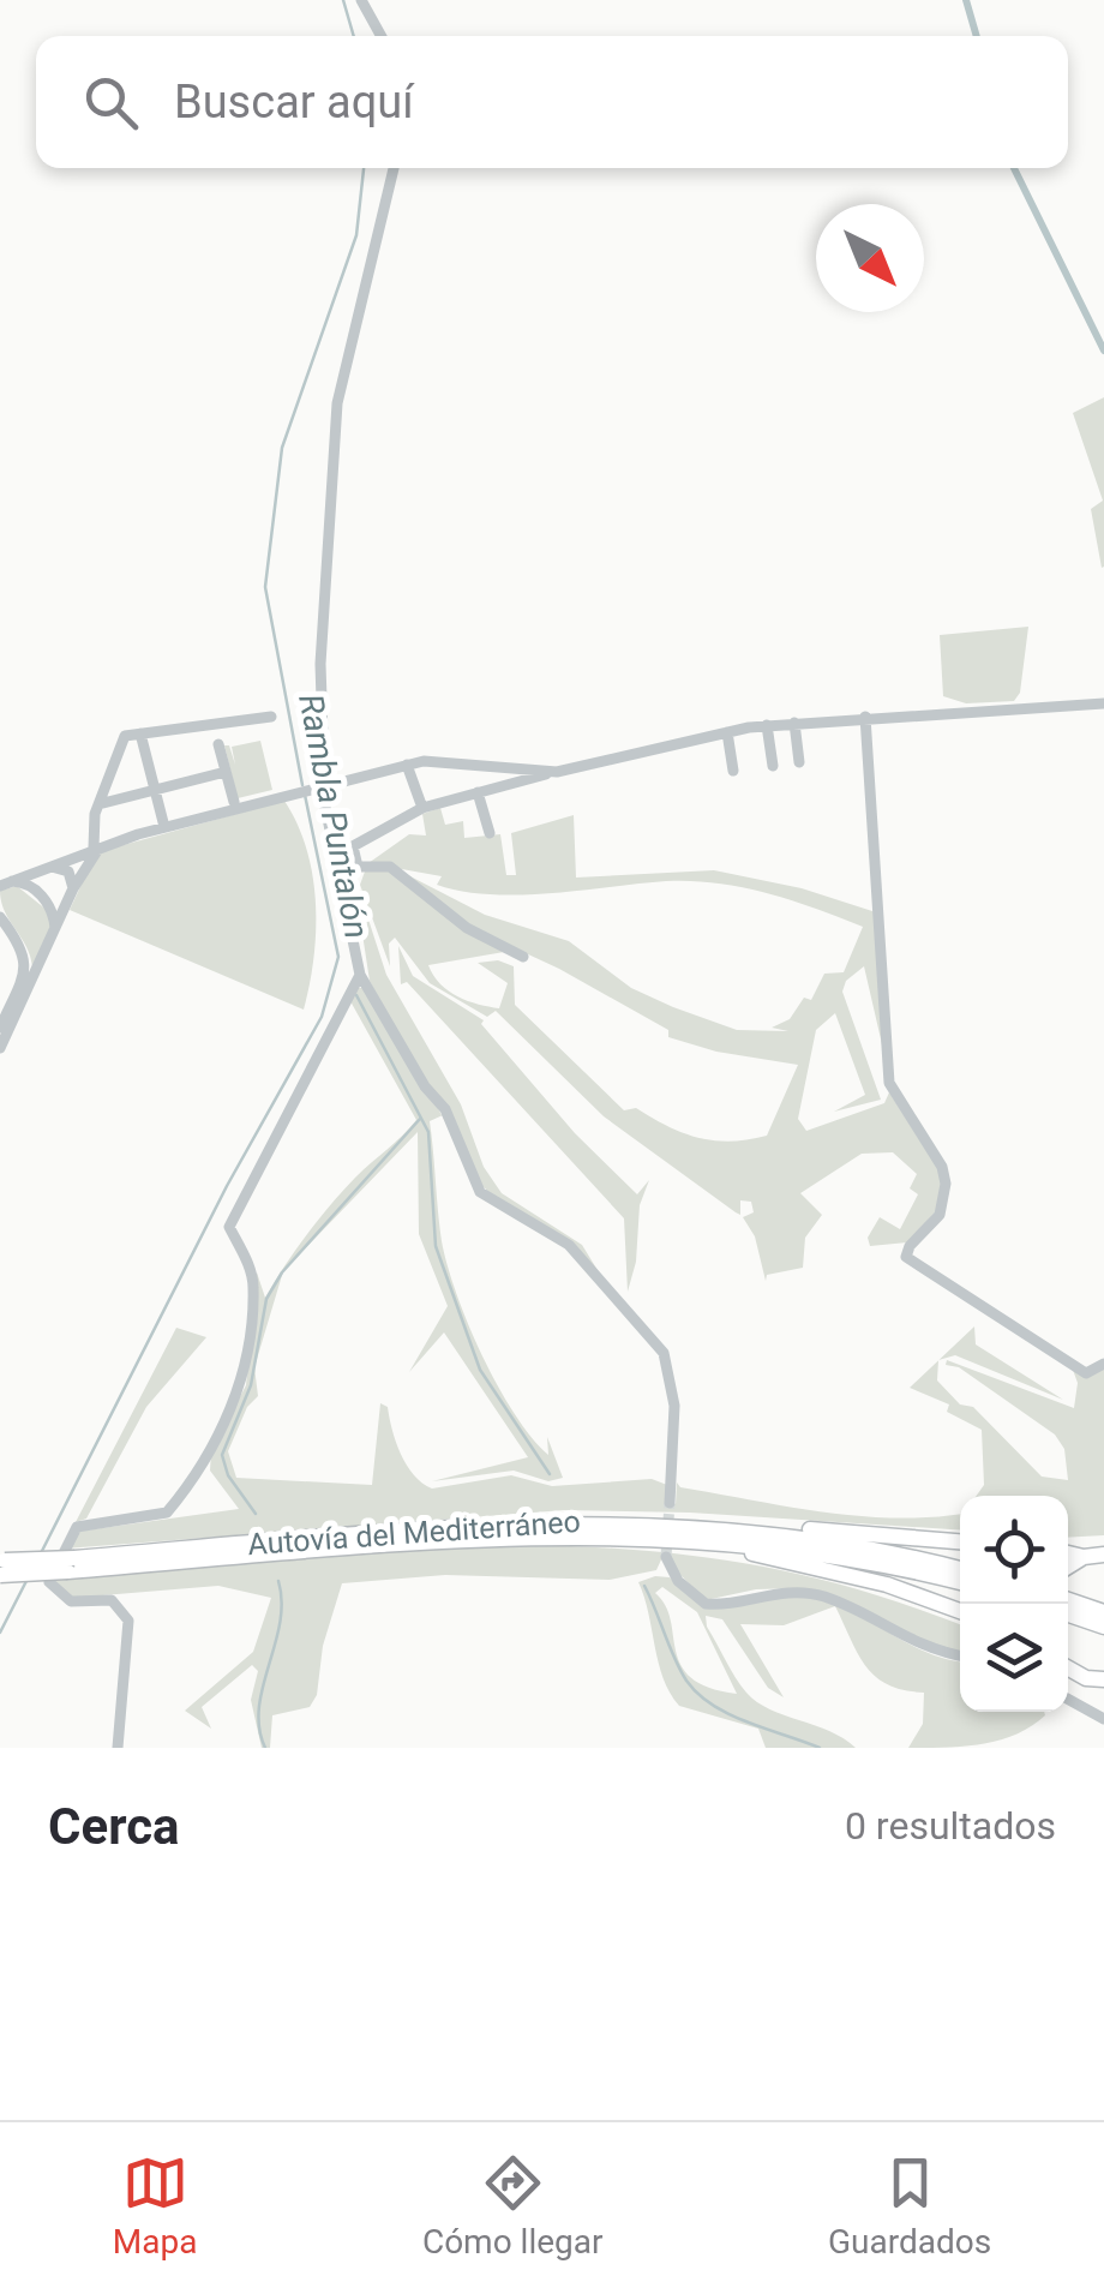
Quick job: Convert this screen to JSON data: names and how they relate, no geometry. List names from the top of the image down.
{
  "streets": {
    "highway": ["Autovía del Mediterráneo"]
  },
  "water": ["Rambla Puntalón"],
  "north": "bottom right",
  "page": {
    "search": "Buscar aquí",
    "heading": ["Cerca", "0 resultados"],
    "nav": ["Mapa", "Cómo llegar", "Guardados"]
  }
}
